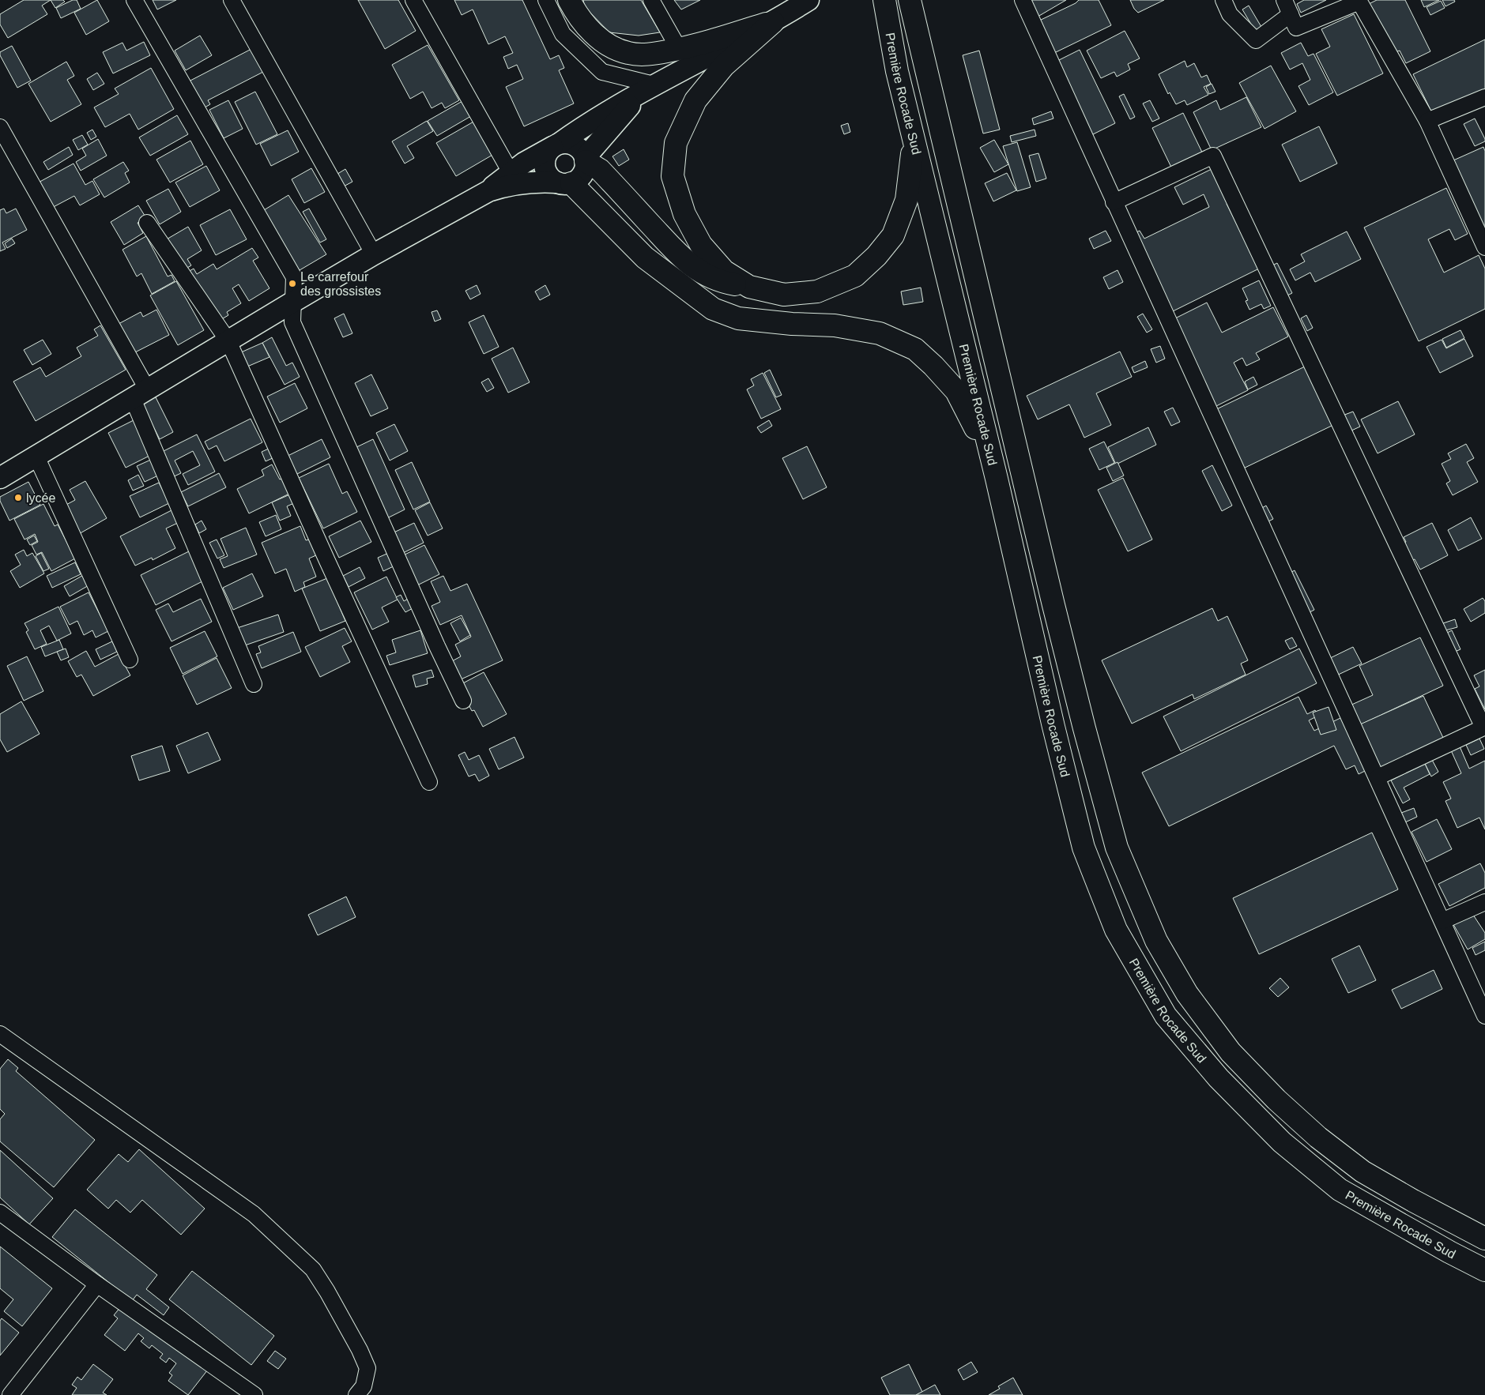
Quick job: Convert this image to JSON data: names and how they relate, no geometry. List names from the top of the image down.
{
  "streets": {
    "highway": ["Première Rocade Sud"]
  },
  "places": ["Le carrefour des grossistes", "lycée"]
}
